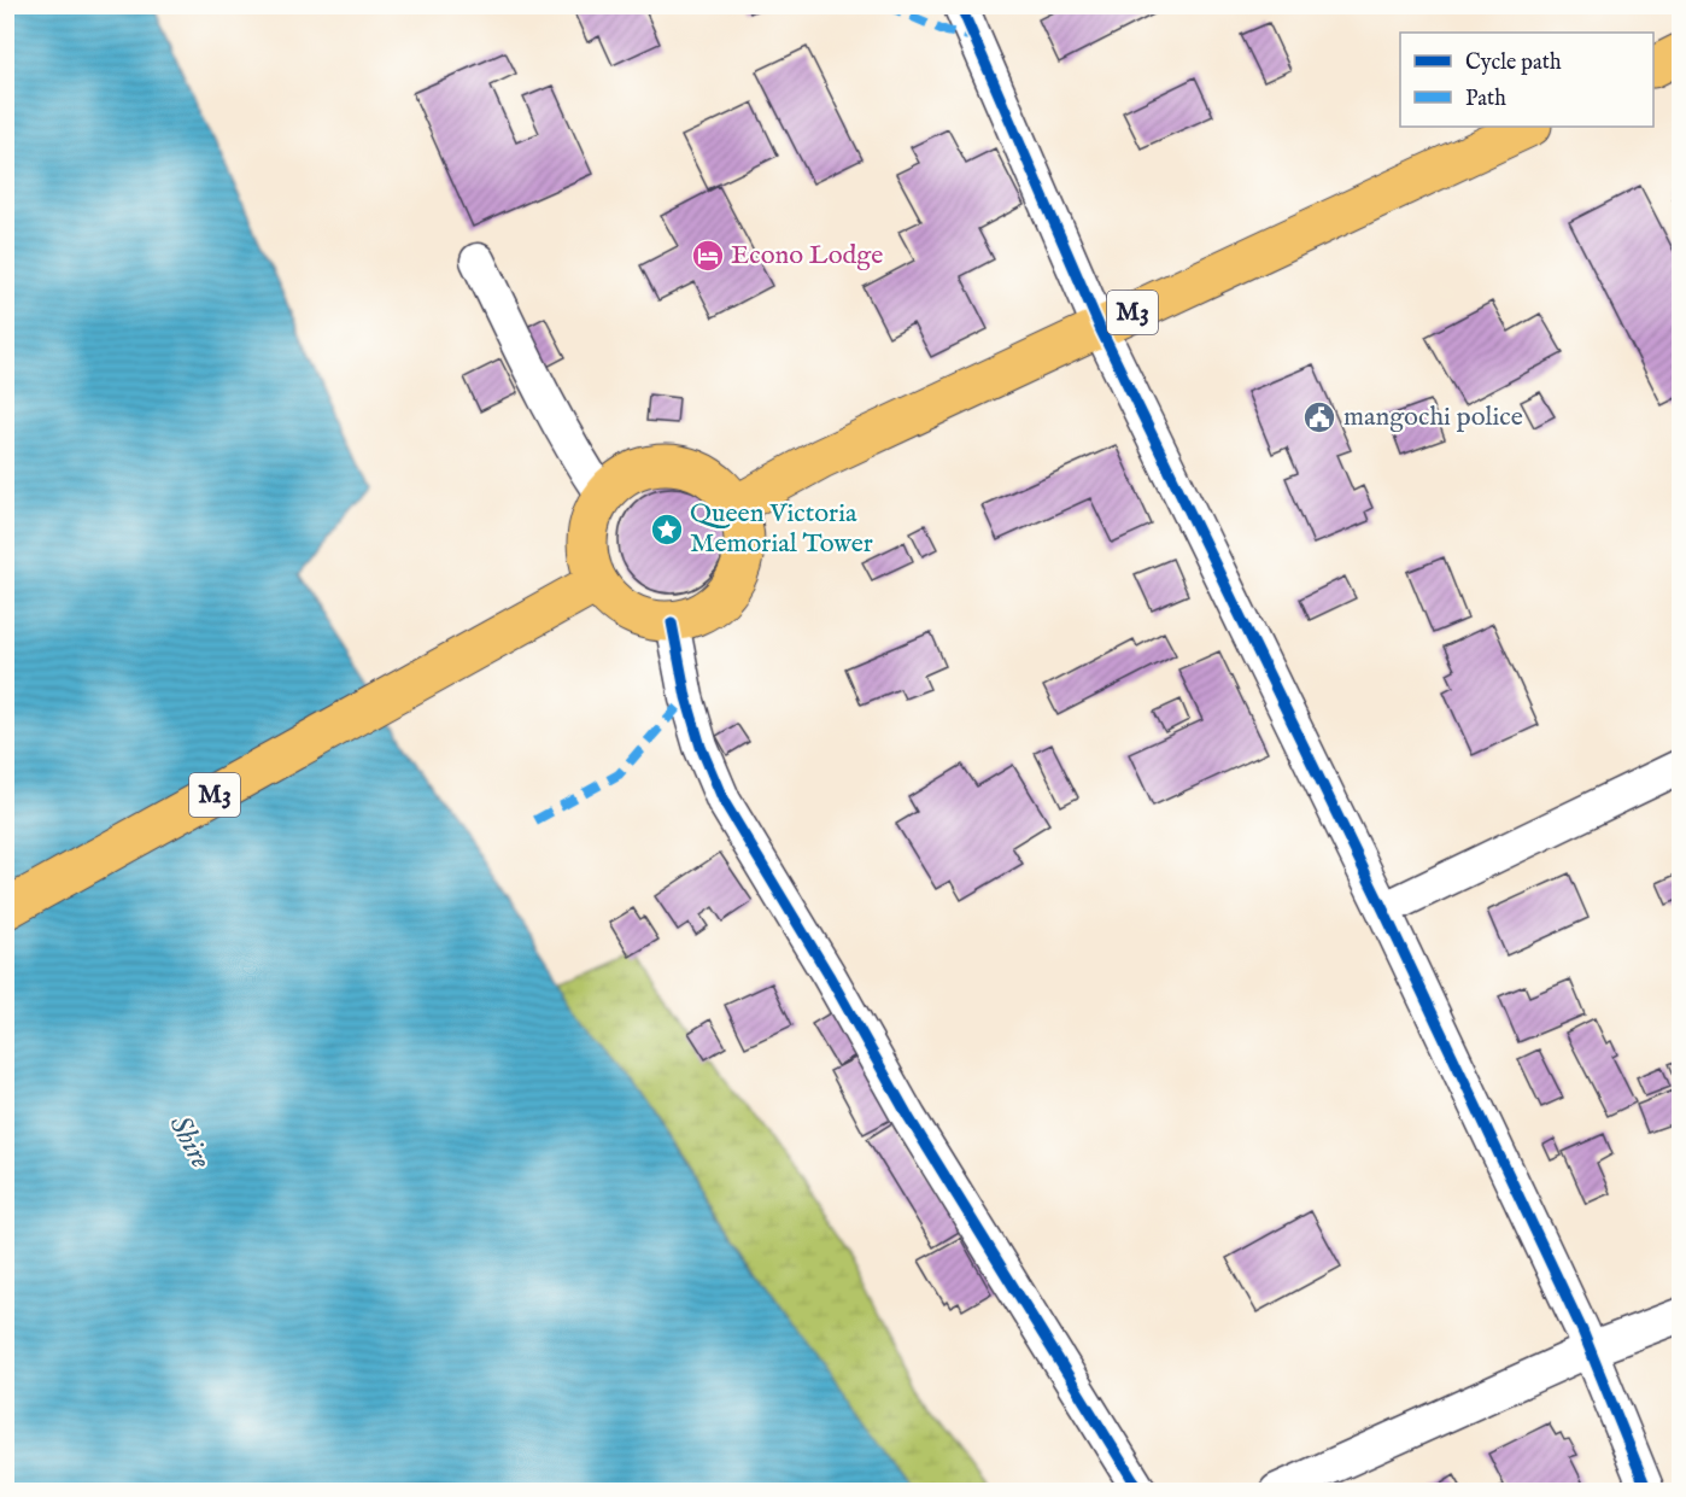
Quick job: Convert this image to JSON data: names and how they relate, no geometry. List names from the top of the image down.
{
  "streets": {
    "highway": ["M3"]
  },
  "water": ["Shire"],
  "places": {
    "hotel": ["Econo Lodge"],
    "public building": ["mangochi police"],
    "place": ["Queen Victoria Memorial Tower"]
  },
  "legend": ["Cycle path", "Path"]
}
